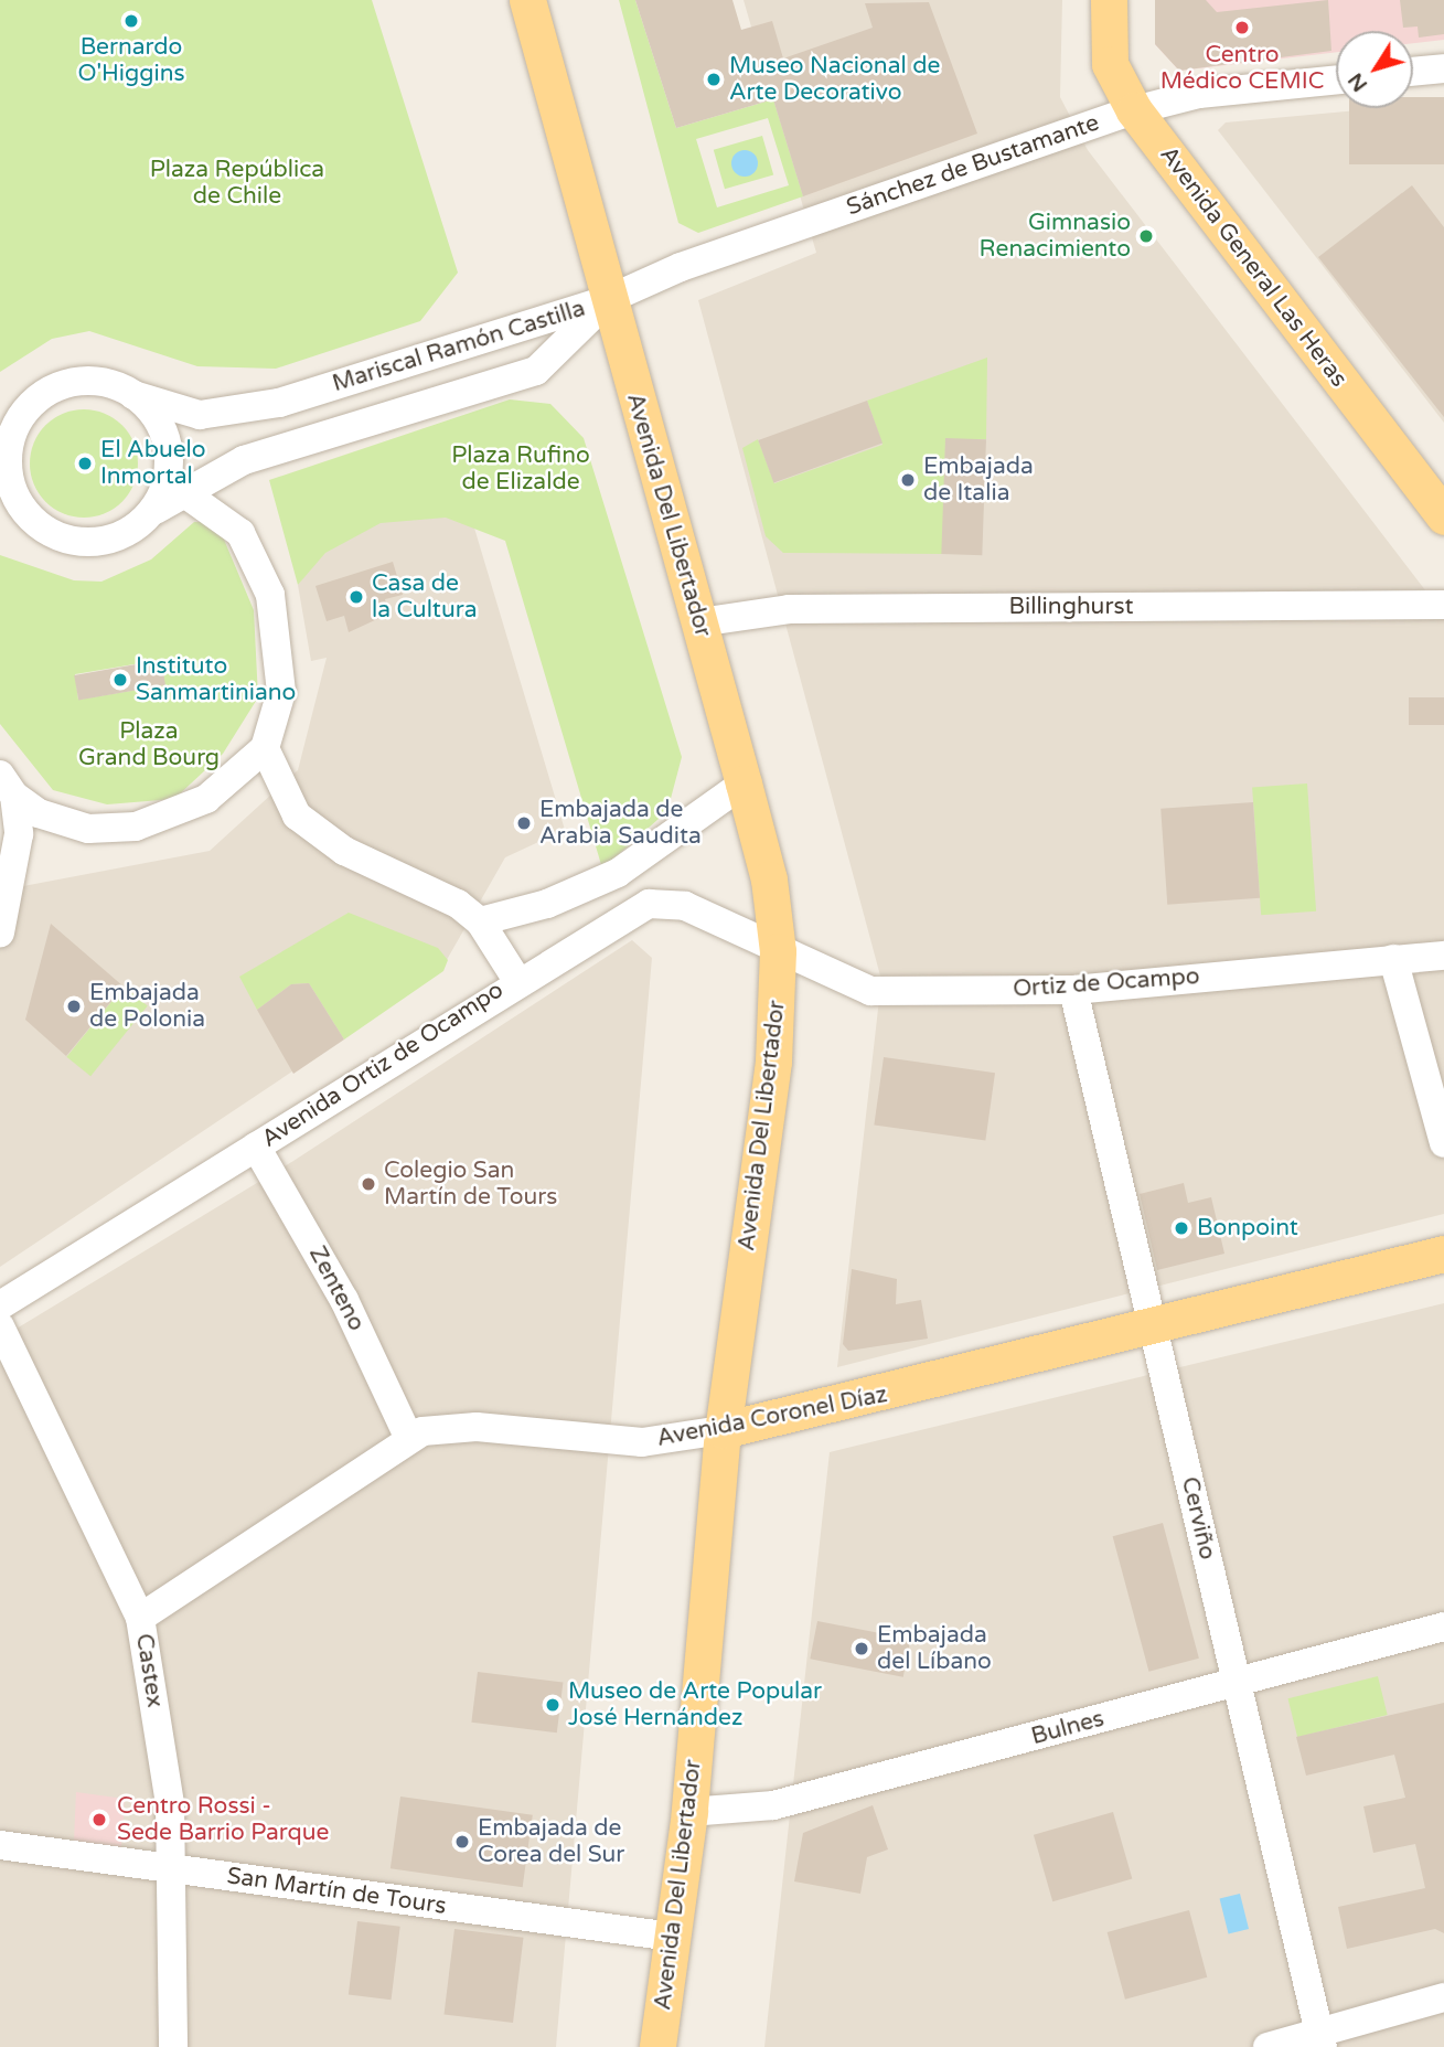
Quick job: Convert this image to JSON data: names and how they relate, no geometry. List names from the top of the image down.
{
  "streets": {
    "main road": ["Avenida General Las Heras", "Avenida Del Libertador", "Avenida Coronel Díaz"],
    "street": [
      "Sánchez de Bustamante",
      "Mariscal Ramón Castilla",
      "Billinghurst",
      "Ortiz de Ocampo",
      "Avenida Ortiz de Ocampo",
      "Zenteno",
      "Cerviño",
      "Castex",
      "Bulnes",
      "San Martín de Tours"
    ]
  },
  "crossings": [
    ["Sánchez de Bustamante", "Avenida General Las Heras"],
    ["Sánchez de Bustamante", "Mariscal Ramón Castilla"],
    ["Sánchez de Bustamante", "Avenida Del Libertador"],
    ["Mariscal Ramón Castilla", "Avenida Del Libertador"],
    ["Avenida Del Libertador", "Billinghurst"],
    ["Avenida Del Libertador", "Ortiz de Ocampo"],
    ["Avenida Del Libertador", "Avenida Ortiz de Ocampo"],
    ["Avenida Del Libertador", "Avenida Coronel Díaz"],
    ["Avenida Del Libertador", "Bulnes"],
    ["Avenida Del Libertador", "San Martín de Tours"],
    ["Ortiz de Ocampo", "Avenida Ortiz de Ocampo"],
    ["Ortiz de Ocampo", "Cerviño"],
    ["Avenida Ortiz de Ocampo", "Zenteno"],
    ["Zenteno", "Avenida Coronel Díaz"],
    ["Avenida Coronel Díaz", "Cerviño"],
    ["Avenida Coronel Díaz", "Castex"],
    ["Cerviño", "Bulnes"],
    ["Castex", "San Martín de Tours"]
  ],
  "parks": ["Plaza República de Chile", "Plaza Rufino de Elizalde", "Plaza Grand Bourg"],
  "places": [
    "Bernardo O'Higgins",
    "Centro Médico CEMIC",
    "Museo Nacional de Arte Decorativo",
    "Gimnasio Renacimiento",
    "El Abuelo Inmortal",
    "Embajada de Italia",
    "Casa de la Cultura",
    "Instituto Sanmartiniano",
    "Embajada de Arabia Saudita",
    "Embajada de Polonia",
    "Colegio San Martín de Tours",
    "Bonpoint",
    "Embajada del Líbano",
    "Museo de Arte Popular José Hernández",
    "Centro Rossi - Sede Barrio Parque",
    "Embajada de Corea del Sur"
  ],
  "north": "bottom left"
}
